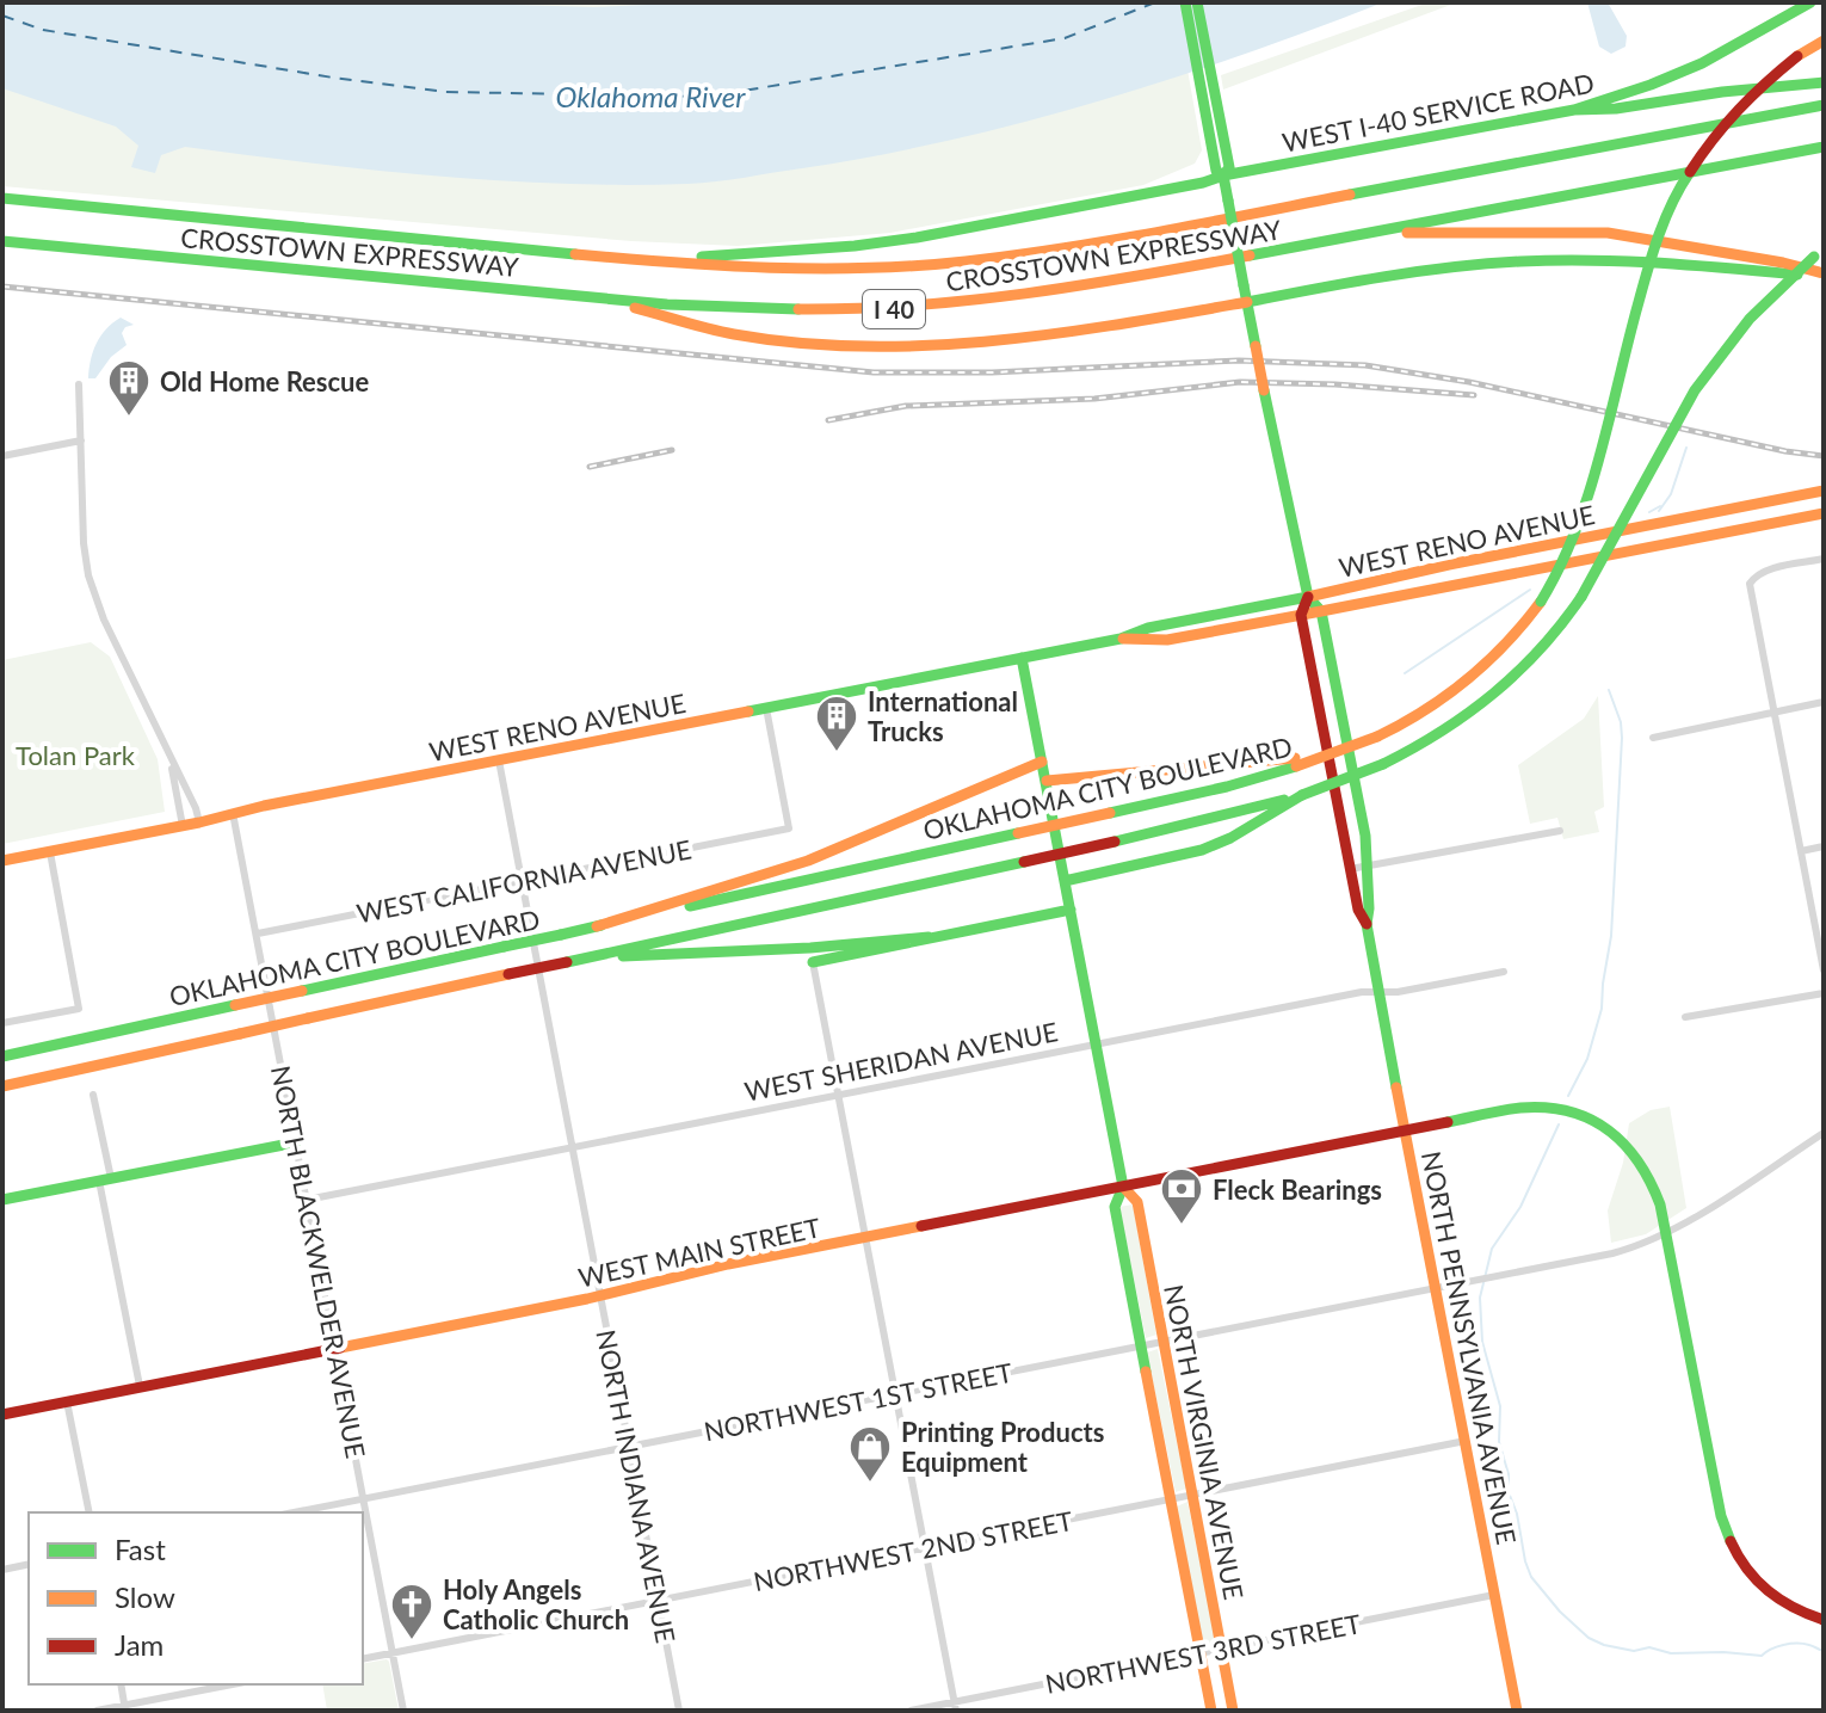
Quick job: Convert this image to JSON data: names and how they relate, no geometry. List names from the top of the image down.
{
  "streets": {
    "main road": [
      "WEST I-40 SERVICE ROAD",
      "CROSSTOWN EXPRESSWAY",
      "I 40",
      "WEST RENO AVENUE",
      "OKLAHOMA CITY BOULEVARD",
      "WEST MAIN STREET",
      "NORTH PENNSYLVANIA AVENUE",
      "NORTH VIRGINIA AVENUE"
    ],
    "street": [
      "WEST CALIFORNIA AVENUE",
      "WEST SHERIDAN AVENUE",
      "NORTH BLACKWELDER AVENUE",
      "NORTHWEST 1ST STREET",
      "NORTH INDIANA AVENUE",
      "NORTHWEST 2ND STREET",
      "NORTHWEST 3RD STREET"
    ]
  },
  "crossings": [
    ["WEST I-40 SERVICE ROAD", "CROSSTOWN EXPRESSWAY"],
    ["WEST RENO AVENUE", "WEST CALIFORNIA AVENUE"],
    ["WEST RENO AVENUE", "NORTH BLACKWELDER AVENUE"],
    ["WEST RENO AVENUE", "NORTH VIRGINIA AVENUE"],
    ["WEST RENO AVENUE", "NORTH INDIANA AVENUE"],
    ["WEST CALIFORNIA AVENUE", "NORTH BLACKWELDER AVENUE"],
    ["WEST CALIFORNIA AVENUE", "NORTH INDIANA AVENUE"],
    ["WEST SHERIDAN AVENUE", "NORTH BLACKWELDER AVENUE"],
    ["WEST SHERIDAN AVENUE", "NORTH PENNSYLVANIA AVENUE"],
    ["WEST SHERIDAN AVENUE", "NORTH VIRGINIA AVENUE"],
    ["WEST SHERIDAN AVENUE", "NORTH INDIANA AVENUE"],
    ["WEST MAIN STREET", "NORTH BLACKWELDER AVENUE"],
    ["WEST MAIN STREET", "NORTH PENNSYLVANIA AVENUE"],
    ["WEST MAIN STREET", "NORTHWEST 1ST STREET"],
    ["WEST MAIN STREET", "NORTH VIRGINIA AVENUE"],
    ["WEST MAIN STREET", "NORTH INDIANA AVENUE"],
    ["NORTH BLACKWELDER AVENUE", "NORTHWEST 1ST STREET"],
    ["NORTH BLACKWELDER AVENUE", "NORTHWEST 2ND STREET"],
    ["NORTH PENNSYLVANIA AVENUE", "NORTHWEST 1ST STREET"],
    ["NORTH PENNSYLVANIA AVENUE", "NORTHWEST 2ND STREET"],
    ["NORTH PENNSYLVANIA AVENUE", "NORTHWEST 3RD STREET"],
    ["NORTHWEST 1ST STREET", "NORTH VIRGINIA AVENUE"],
    ["NORTHWEST 1ST STREET", "NORTH INDIANA AVENUE"],
    ["NORTH VIRGINIA AVENUE", "NORTHWEST 2ND STREET"],
    ["NORTH VIRGINIA AVENUE", "NORTHWEST 3RD STREET"],
    ["NORTH INDIANA AVENUE", "NORTHWEST 2ND STREET"]
  ],
  "water": ["Oklahoma River"],
  "parks": ["Tolan Park"],
  "places": {
    "building": ["Old Home Rescue", "International Trucks"],
    "bank": ["Fleck Bearings"],
    "shop": ["Printing Products Equipment"],
    "church": ["Holy Angels Catholic Church"]
  },
  "legend": ["Fast", "Slow", "Jam"]
}
